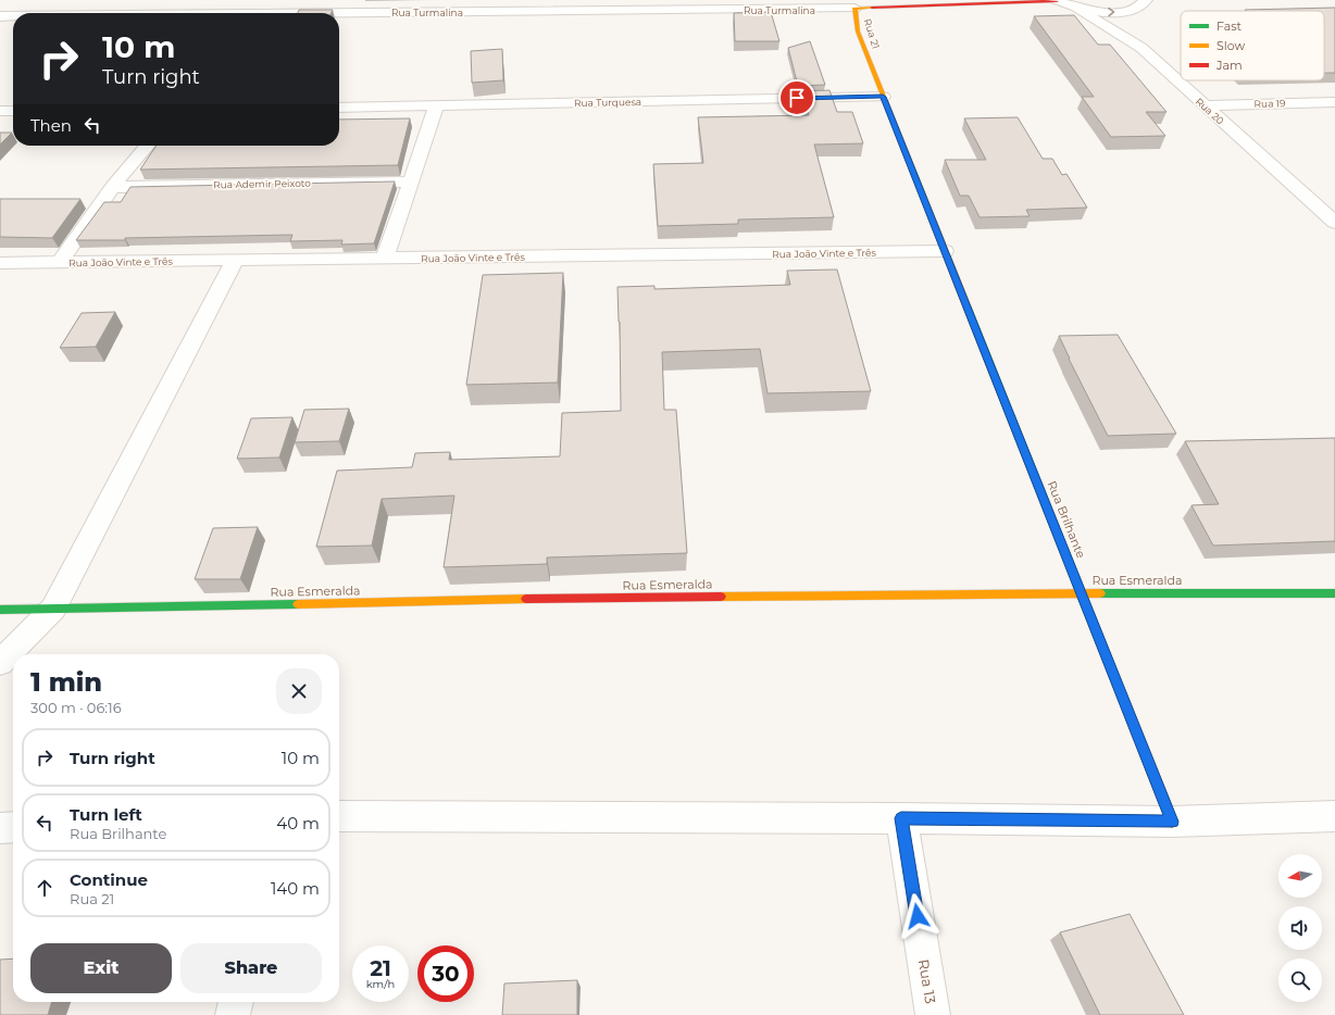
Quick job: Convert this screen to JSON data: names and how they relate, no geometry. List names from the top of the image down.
{
  "streets": {
    "street": [
      "Rua Turmalina",
      "Rua 21",
      "Rua Turquesa",
      "Rua 19",
      "Rua 20",
      "Rua Ademir Peixoto",
      "Rua João Vinte e Três",
      "Rua Brilhante",
      "Rua Esmeralda",
      "Rua 13"
    ]
  },
  "crossings": [
    ["Rua Turmalina", "Rua 21"],
    ["Rua 21", "Rua Turquesa"],
    ["Rua 21", "Rua João Vinte e Três"],
    ["Rua 21", "Rua Brilhante"],
    ["Rua 19", "Rua 20"],
    ["Rua João Vinte e Três", "Rua Brilhante"],
    ["Rua Brilhante", "Rua Esmeralda"]
  ],
  "legend": ["Fast", "Slow", "Jam"],
  "north": "left",
  "page": {
    "turn": ["10 m", "Turn right"],
    "then": "Then",
    "heading": ["1 min", "300 m · 06:16"],
    "list": [
      {
        "name": "Turn right",
        "value": "10 m"
      },
      {
        "name": "Turn left",
        "note": "Rua Brilhante",
        "value": "40 m"
      },
      {
        "name": "Continue",
        "note": "Rua 21",
        "value": "140 m"
      }
    ],
    "buttons": ["Exit", "Share"],
    "speed": "21 km/h",
    "limit": "30"
  }
}
